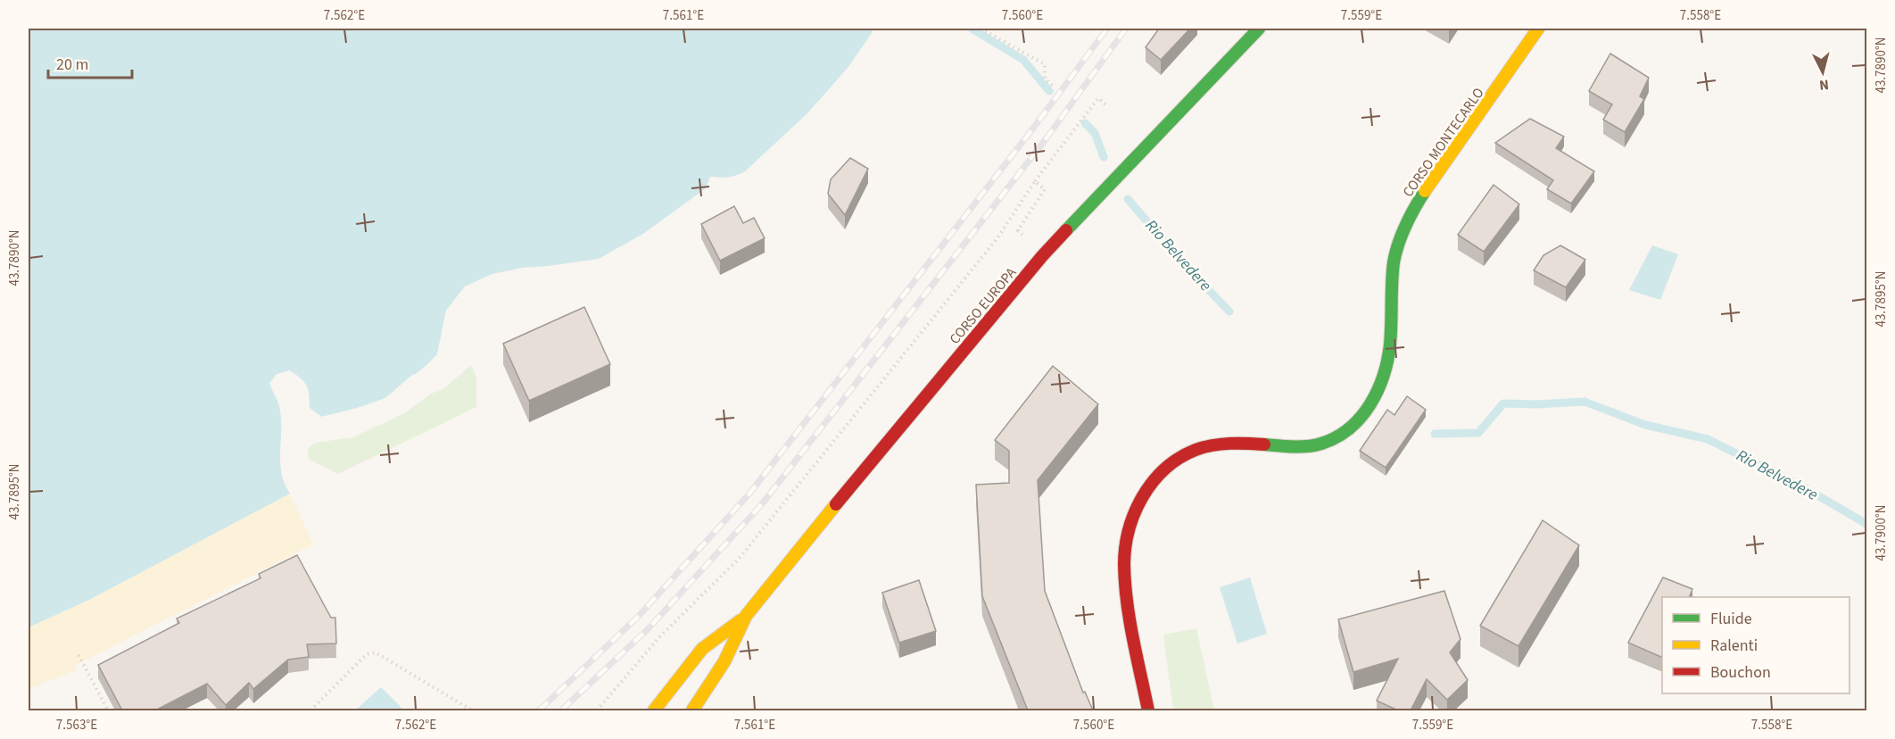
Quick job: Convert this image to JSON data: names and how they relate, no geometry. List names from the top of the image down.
{
  "streets": {
    "main road": ["CORSO MONTECARLO", "CORSO EUROPA"]
  },
  "water": ["Rio Belvedere"],
  "legend": ["Fluide", "Ralenti", "Bouchon"],
  "scale_bar": "20 m",
  "north": "bottom",
  "coordinates": [
    "7.562°E",
    "7.561°E",
    "7.560°E",
    "7.559°E",
    "7.558°E",
    "43.7890°N",
    "43.7895°N",
    "43.7900°N",
    "7.563°E"
  ]
}
